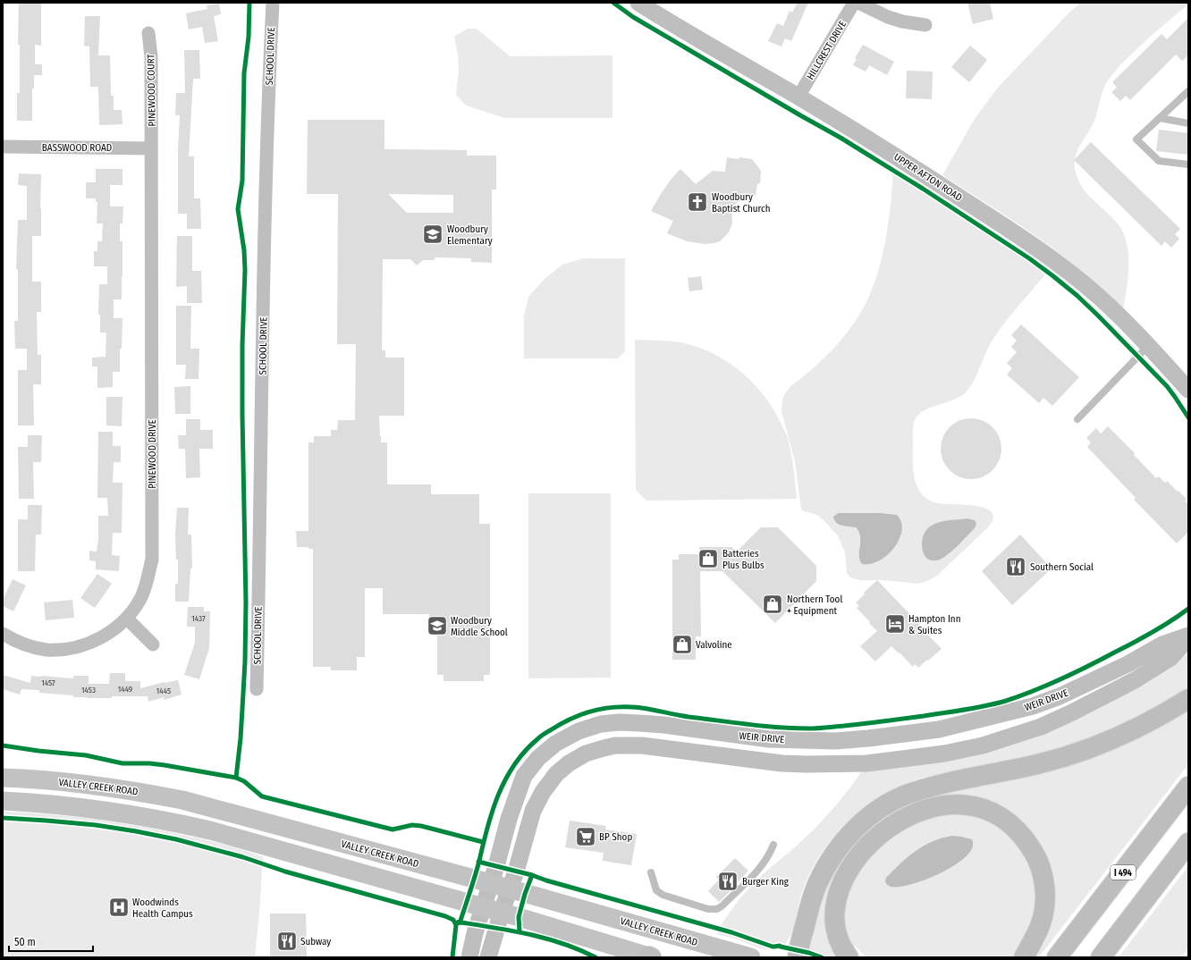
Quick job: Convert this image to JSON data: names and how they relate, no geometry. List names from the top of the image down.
{
  "streets": {
    "highway": ["I 494"],
    "main road": ["VALLEY CREEK ROAD"],
    "street": [
      "HILLCREST DRIVE",
      "SCHOOL DRIVE",
      "PINEWOOD COURT",
      "BASSWOOD ROAD",
      "UPPER AFTON ROAD",
      "PINEWOOD DRIVE",
      "WEIR DRIVE"
    ]
  },
  "crossings": [
    ["HILLCREST DRIVE", "UPPER AFTON ROAD"],
    ["PINEWOOD COURT", "BASSWOOD ROAD"],
    ["PINEWOOD COURT", "PINEWOOD DRIVE"],
    ["BASSWOOD ROAD", "PINEWOOD DRIVE"],
    ["WEIR DRIVE", "VALLEY CREEK ROAD"]
  ],
  "places": {
    "church": ["Woodbury Baptist Church"],
    "school or university": ["Woodbury Elementary", "Woodbury Middle School"],
    "shop": ["Batteries Plus Bulbs", "Northern Tool + Equipment", "Valvoline"],
    "restaurant": ["Southern Social", "Burger King", "Subway"],
    "hotel": ["Hampton Inn & Suites"],
    "supermarket": ["BP Shop"],
    "hospital": ["Woodwinds Health Campus"]
  },
  "house_numbers": [
    "1437",
    "1457",
    "1449",
    "1453",
    "1445"
  ],
  "scale_bar": "50 m"
}
